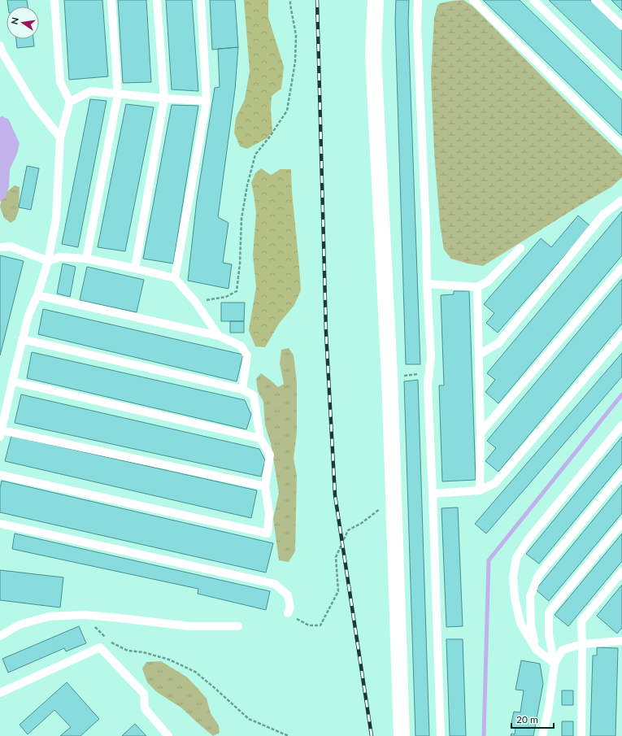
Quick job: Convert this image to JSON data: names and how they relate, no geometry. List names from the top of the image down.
{
  "scale_bar": "20 m",
  "north": "left"
}
